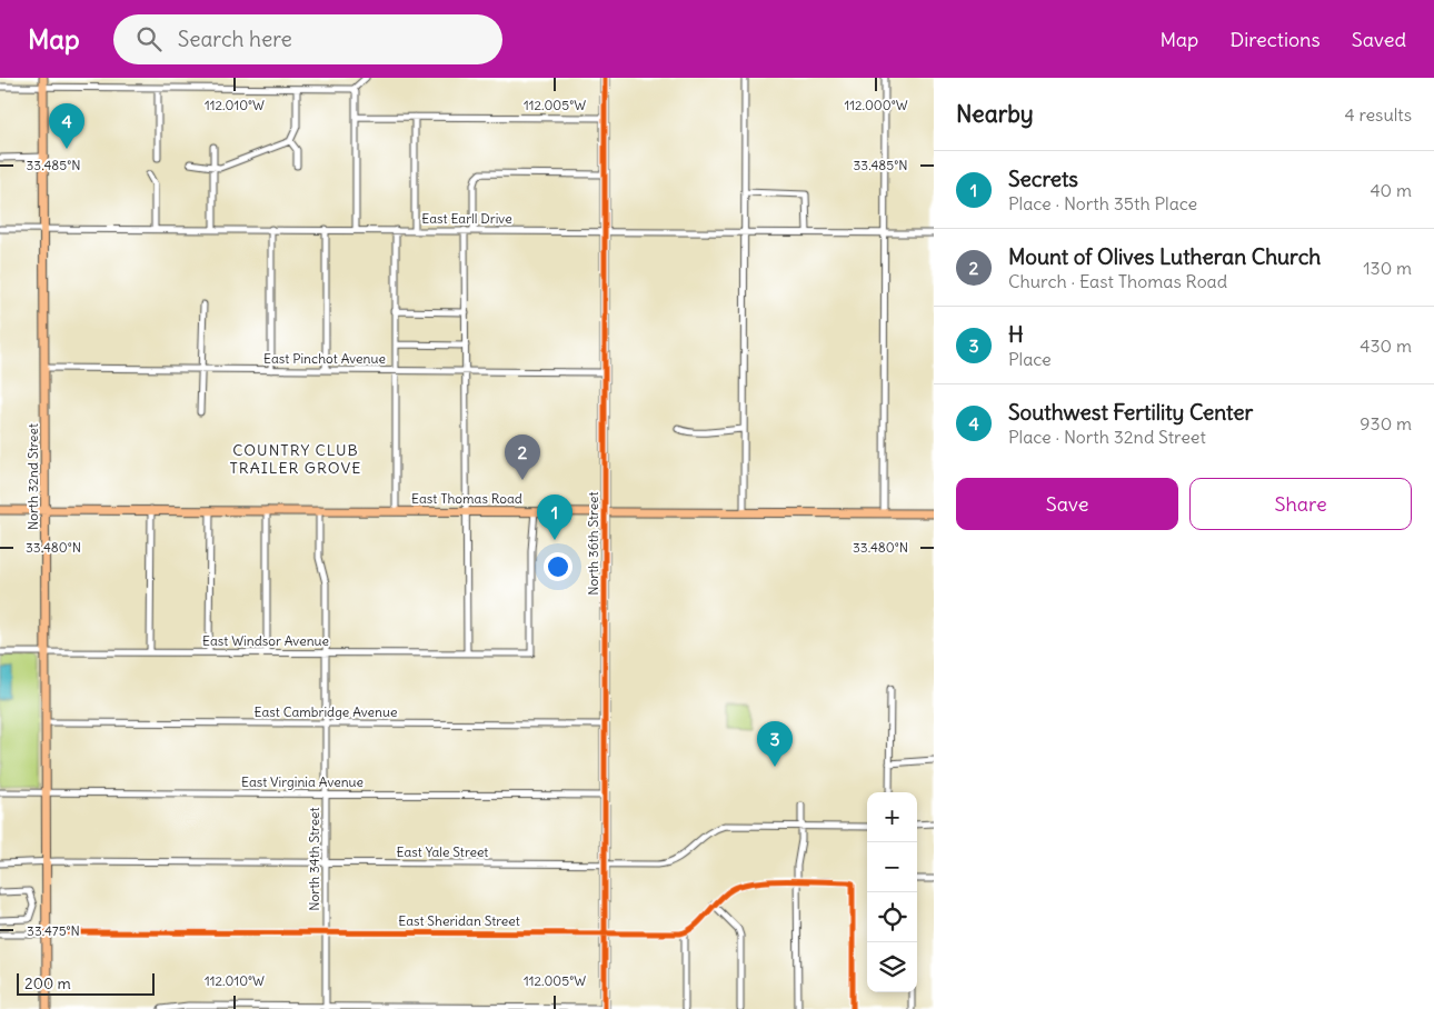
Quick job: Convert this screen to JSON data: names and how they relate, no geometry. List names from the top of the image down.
{
  "streets": {
    "main road": ["North 32nd Street", "East Thomas Road", "North 36th Street"],
    "street": [
      "East Earll Drive",
      "East Pinchot Avenue",
      "East Windsor Avenue",
      "East Cambridge Avenue",
      "East Virginia Avenue",
      "East Yale Street",
      "North 34th Street",
      "East Sheridan Street"
    ]
  },
  "crossings": [
    ["East Earll Drive", "North 32nd Street"],
    ["East Earll Drive", "North 36th Street"],
    ["East Pinchot Avenue", "North 32nd Street"],
    ["East Pinchot Avenue", "North 36th Street"],
    ["North 32nd Street", "East Thomas Road"],
    ["North 32nd Street", "East Windsor Avenue"],
    ["North 32nd Street", "East Cambridge Avenue"],
    ["North 32nd Street", "East Virginia Avenue"],
    ["North 32nd Street", "East Yale Street"],
    ["North 32nd Street", "East Sheridan Street"],
    ["East Thomas Road", "North 36th Street"],
    ["East Thomas Road", "East Windsor Avenue"],
    ["East Thomas Road", "North 34th Street"],
    ["North 36th Street", "East Cambridge Avenue"],
    ["North 36th Street", "East Virginia Avenue"],
    ["North 36th Street", "East Yale Street"],
    ["North 36th Street", "East Sheridan Street"],
    ["East Windsor Avenue", "North 34th Street"],
    ["East Cambridge Avenue", "North 34th Street"],
    ["East Virginia Avenue", "North 34th Street"],
    ["East Yale Street", "North 34th Street"],
    ["North 34th Street", "East Sheridan Street"]
  ],
  "districts": ["COUNTRY CLUB TRAILER GROVE"],
  "scale_bar": "200 m",
  "page": {
    "header": "Map",
    "search": "Search here",
    "nav": ["Map", "Directions", "Saved"],
    "heading": ["Nearby", "4 results"],
    "pins": [
      "4",
      "2",
      "1",
      "3"
    ],
    "list": [
      {
        "mark": "1",
        "name": "Secrets",
        "note": "Place · North 35th Place",
        "value": "40 m"
      },
      {
        "mark": "2",
        "name": "Mount of Olives Lutheran Church",
        "note": "Church · East Thomas Road",
        "value": "130 m"
      },
      {
        "mark": "3",
        "name": "H",
        "note": "Place",
        "value": "430 m"
      },
      {
        "mark": "4",
        "name": "Southwest Fertility Center",
        "note": "Place · North 32nd Street",
        "value": "930 m"
      }
    ],
    "buttons": ["Save", "Share"],
    "map_buttons": ["+", "−"],
    "scale": "200 m"
  },
  "coordinates": [
    "112.010°W",
    "112.005°W",
    "112.000°W",
    "33.485°N",
    "33.480°N",
    "33.475°N"
  ]
}
